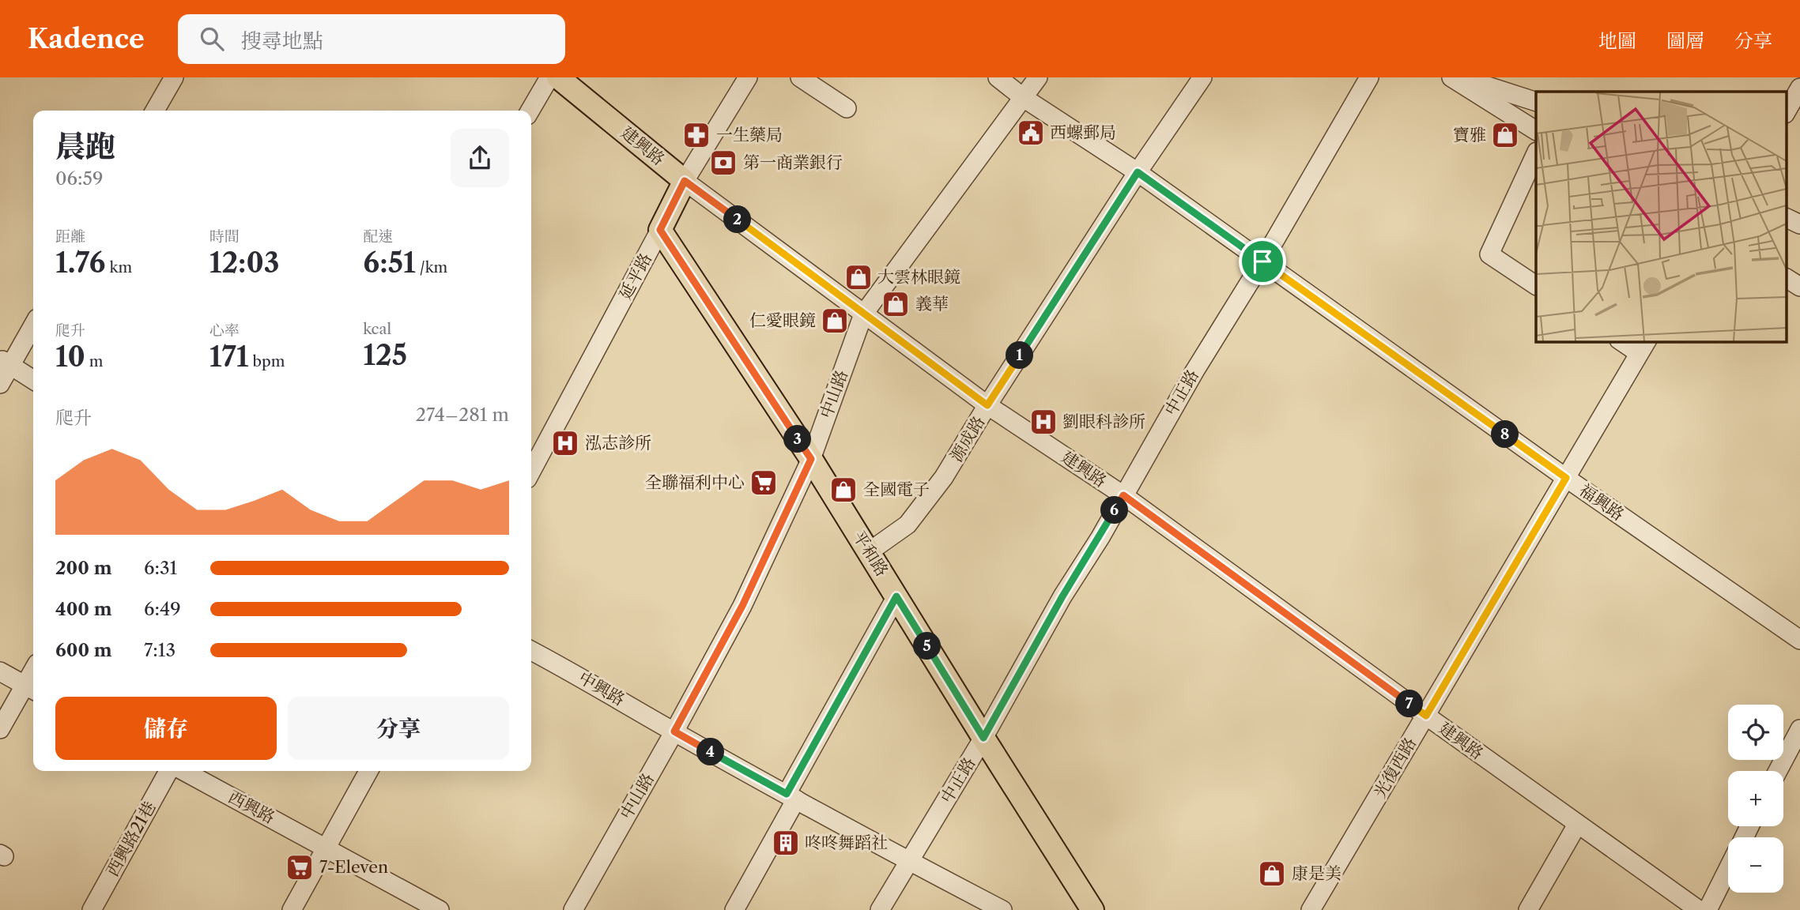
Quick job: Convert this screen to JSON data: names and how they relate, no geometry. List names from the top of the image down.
{
  "streets": {
    "main road": ["建興路", "延平路", "平和路"],
    "street": [
      "中正路",
      "中山路",
      "源成路",
      "福興路",
      "中興路",
      "光復西路",
      "西興路",
      "西興路21巷"
    ]
  },
  "crossings": [
    ["建興路", "延平路"],
    ["建興路", "中正路"],
    ["建興路", "中山路"],
    ["建興路", "源成路"],
    ["建興路", "光復西路"],
    ["延平路", "平和路"],
    ["中正路", "福興路"],
    ["中正路", "平和路"],
    ["中正路", "中興路"],
    ["中山路", "福興路"],
    ["中山路", "平和路"],
    ["中山路", "中興路"],
    ["源成路", "福興路"],
    ["源成路", "平和路"],
    ["福興路", "光復西路"]
  ],
  "places": {
    "public building": ["西螺郵局"],
    "pharmacy": ["一生藥局"],
    "shop": [
      "寶雅",
      "大雲林眼鏡",
      "義華",
      "仁愛眼鏡",
      "全國電子",
      "康是美"
    ],
    "bank": ["第一商業銀行"],
    "hospital": ["劉眼科診所", "泓志診所"],
    "supermarket": ["全聯福利中心", "7-Eleven"],
    "building": ["咚咚舞蹈社"]
  },
  "page": {
    "header": "Kadence",
    "search": "搜尋地點",
    "nav": ["地圖", "圖層", "分享"],
    "heading": ["晨跑", "06:59"],
    "stats": [
      ["距離", "1.76 km"],
      ["時間", "12:03"],
      ["配速", "6:51 /km"],
      ["爬升", "10 m"],
      ["心率", "171 bpm"],
      ["kcal", "125"]
    ],
    "pins": [
      "2",
      "1",
      "8",
      "3",
      "6",
      "5",
      "7",
      "4"
    ],
    "chart": ["爬升", "274–281 m"],
    "list": [
      {
        "name": "200 m",
        "note": "6:31"
      },
      {
        "name": "400 m",
        "note": "6:49"
      },
      {
        "name": "600 m",
        "note": "7:13"
      }
    ],
    "buttons": ["儲存", "分享"],
    "map_buttons": ["+", "−"]
  }
}
